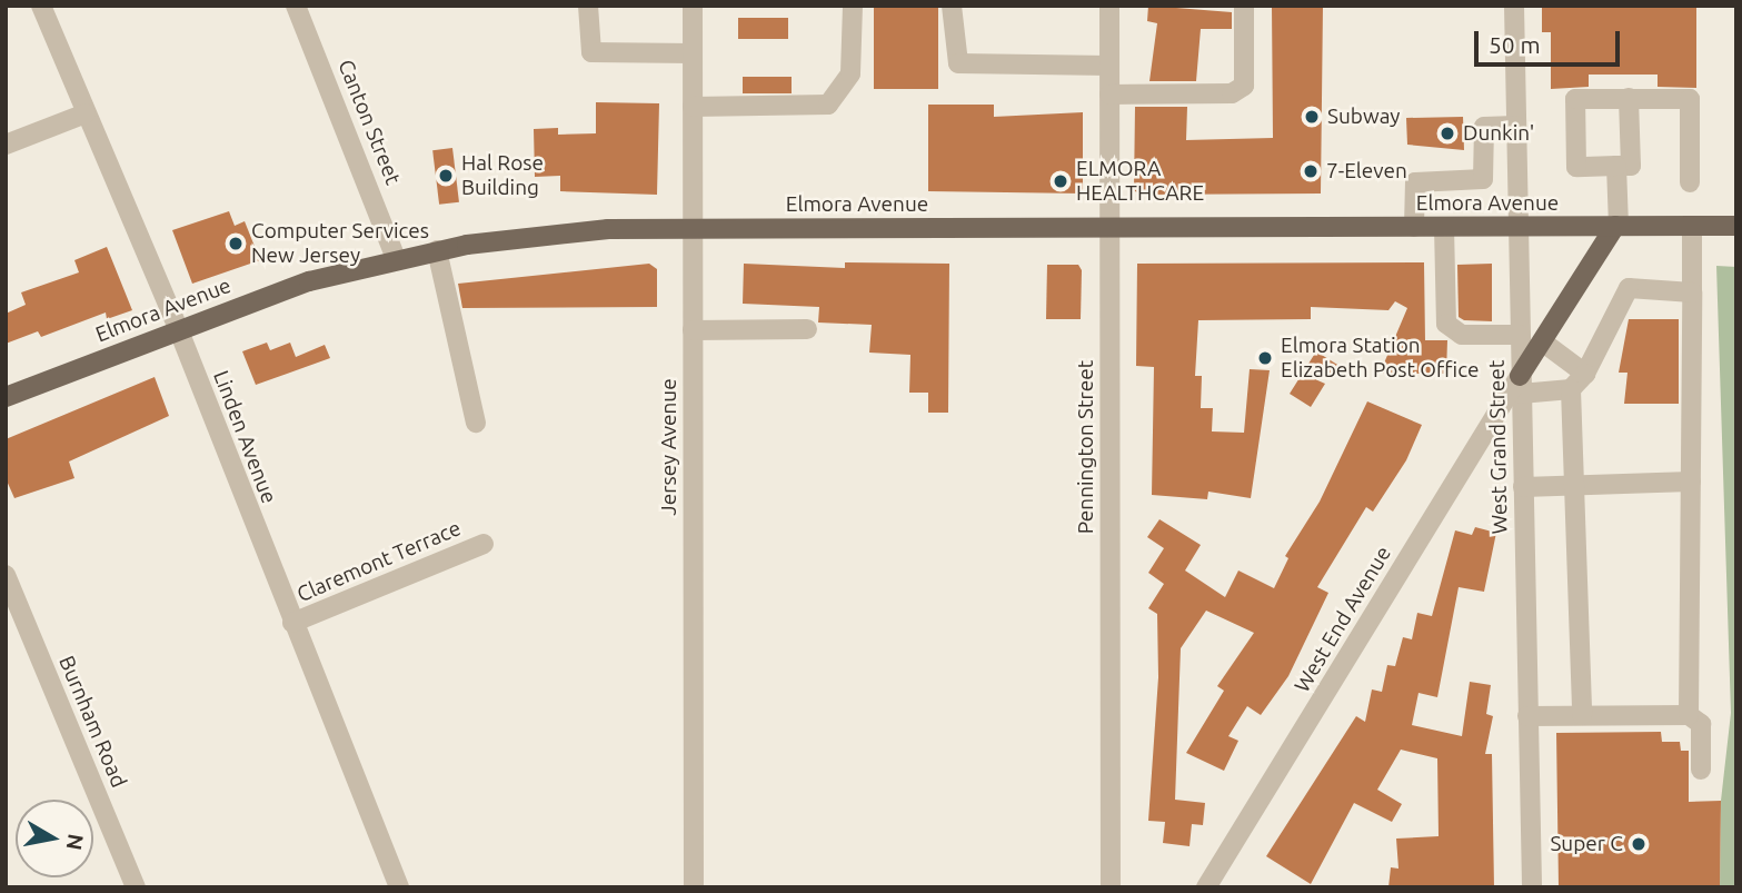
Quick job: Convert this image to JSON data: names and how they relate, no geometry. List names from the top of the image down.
{
  "streets": {
    "main road": ["Elmora Avenue"],
    "street": [
      "Canton Street",
      "Linden Avenue",
      "Jersey Avenue",
      "Pennington Street",
      "West Grand Street",
      "Claremont Terrace",
      "West End Avenue",
      "Burnham Road"
    ]
  },
  "crossings": [
    ["Canton Street", "Elmora Avenue"],
    ["Elmora Avenue", "Linden Avenue"],
    ["Elmora Avenue", "Jersey Avenue"],
    ["Elmora Avenue", "Pennington Street"],
    ["Elmora Avenue", "West Grand Street"],
    ["Linden Avenue", "Claremont Terrace"],
    ["West Grand Street", "West End Avenue"]
  ],
  "places": [
    "Subway",
    "Dunkin'",
    "7-Eleven",
    "Hal Rose Building",
    "ELMORA HEALTHCARE",
    "Computer Services New Jersey",
    "Elmora Station Elizabeth Post Office",
    "Super C"
  ],
  "scale_bar": "50 m",
  "north": "right"
}
